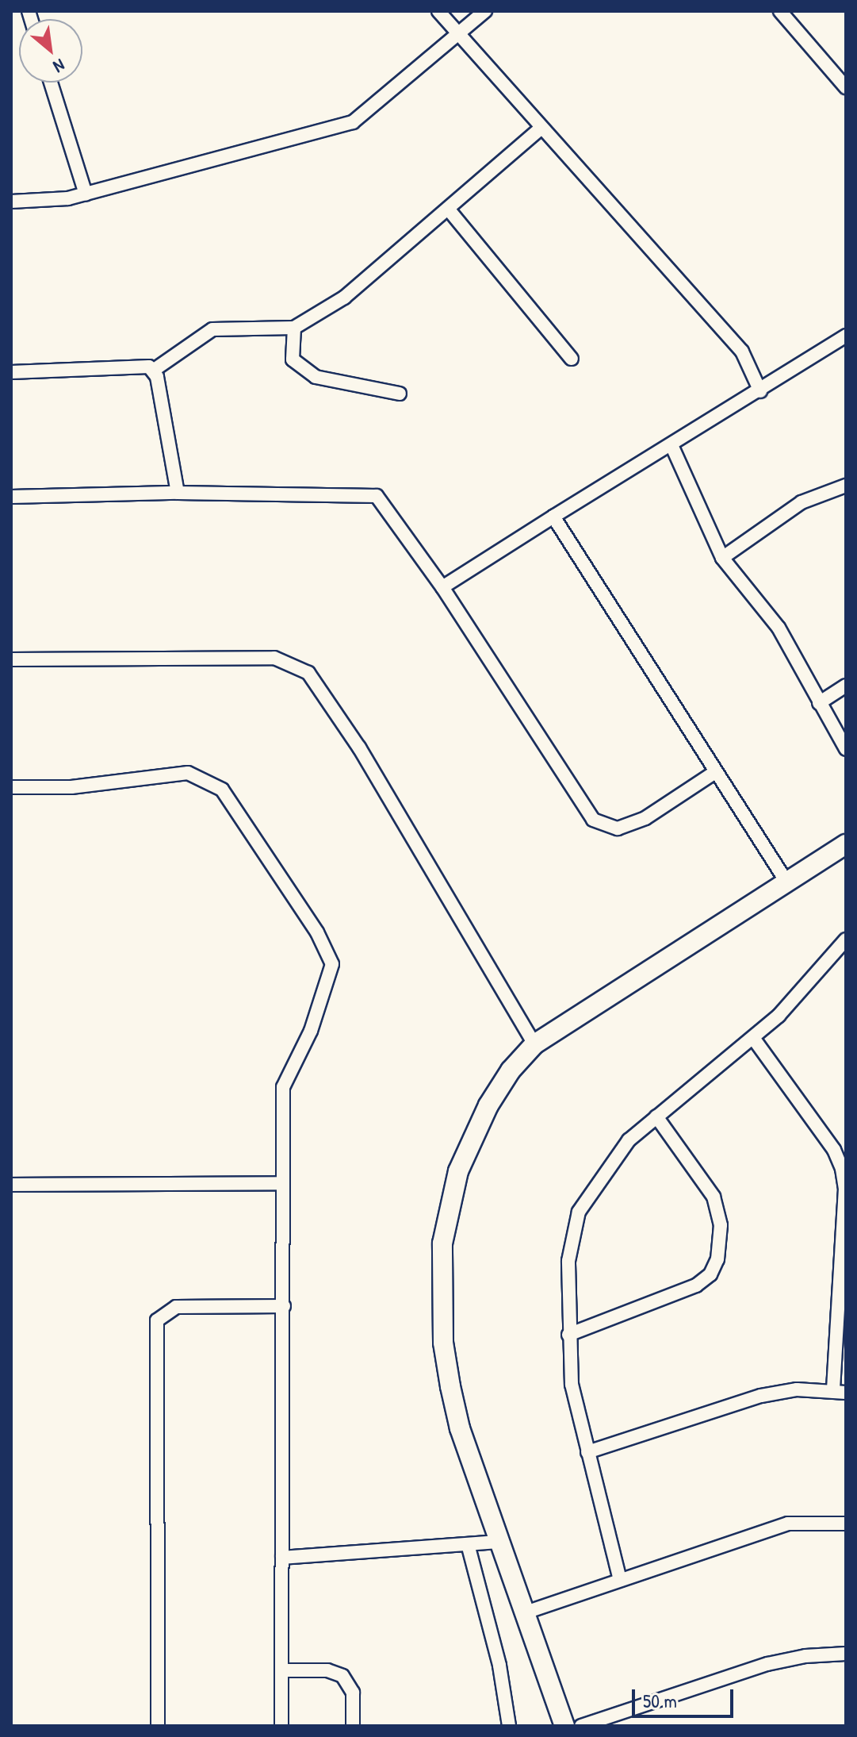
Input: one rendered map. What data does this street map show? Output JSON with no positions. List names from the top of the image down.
{
  "scale_bar": "50 m",
  "north": "bottom right"
}
